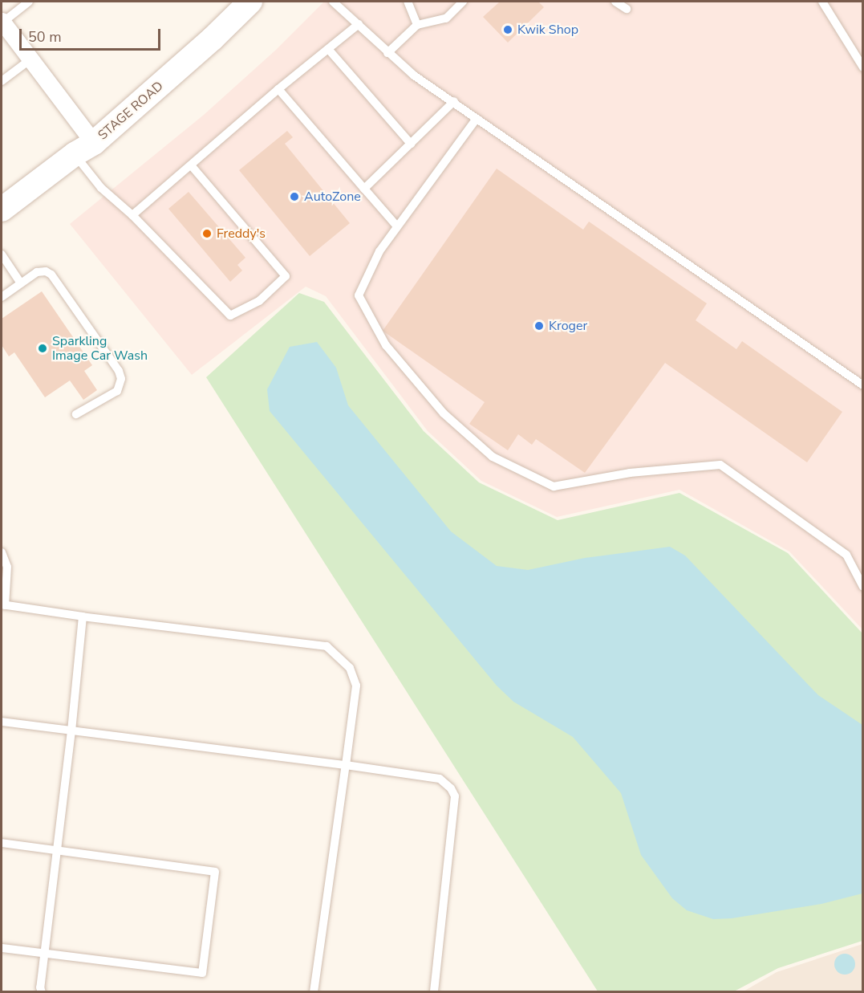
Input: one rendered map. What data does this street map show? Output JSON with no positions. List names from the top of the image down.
{
  "streets": {
    "main road": ["STAGE ROAD"]
  },
  "places": [
    "Kwik Shop",
    "AutoZone",
    "Freddy's",
    "Kroger",
    "Sparkling Image Car Wash"
  ],
  "scale_bar": "50 m"
}
